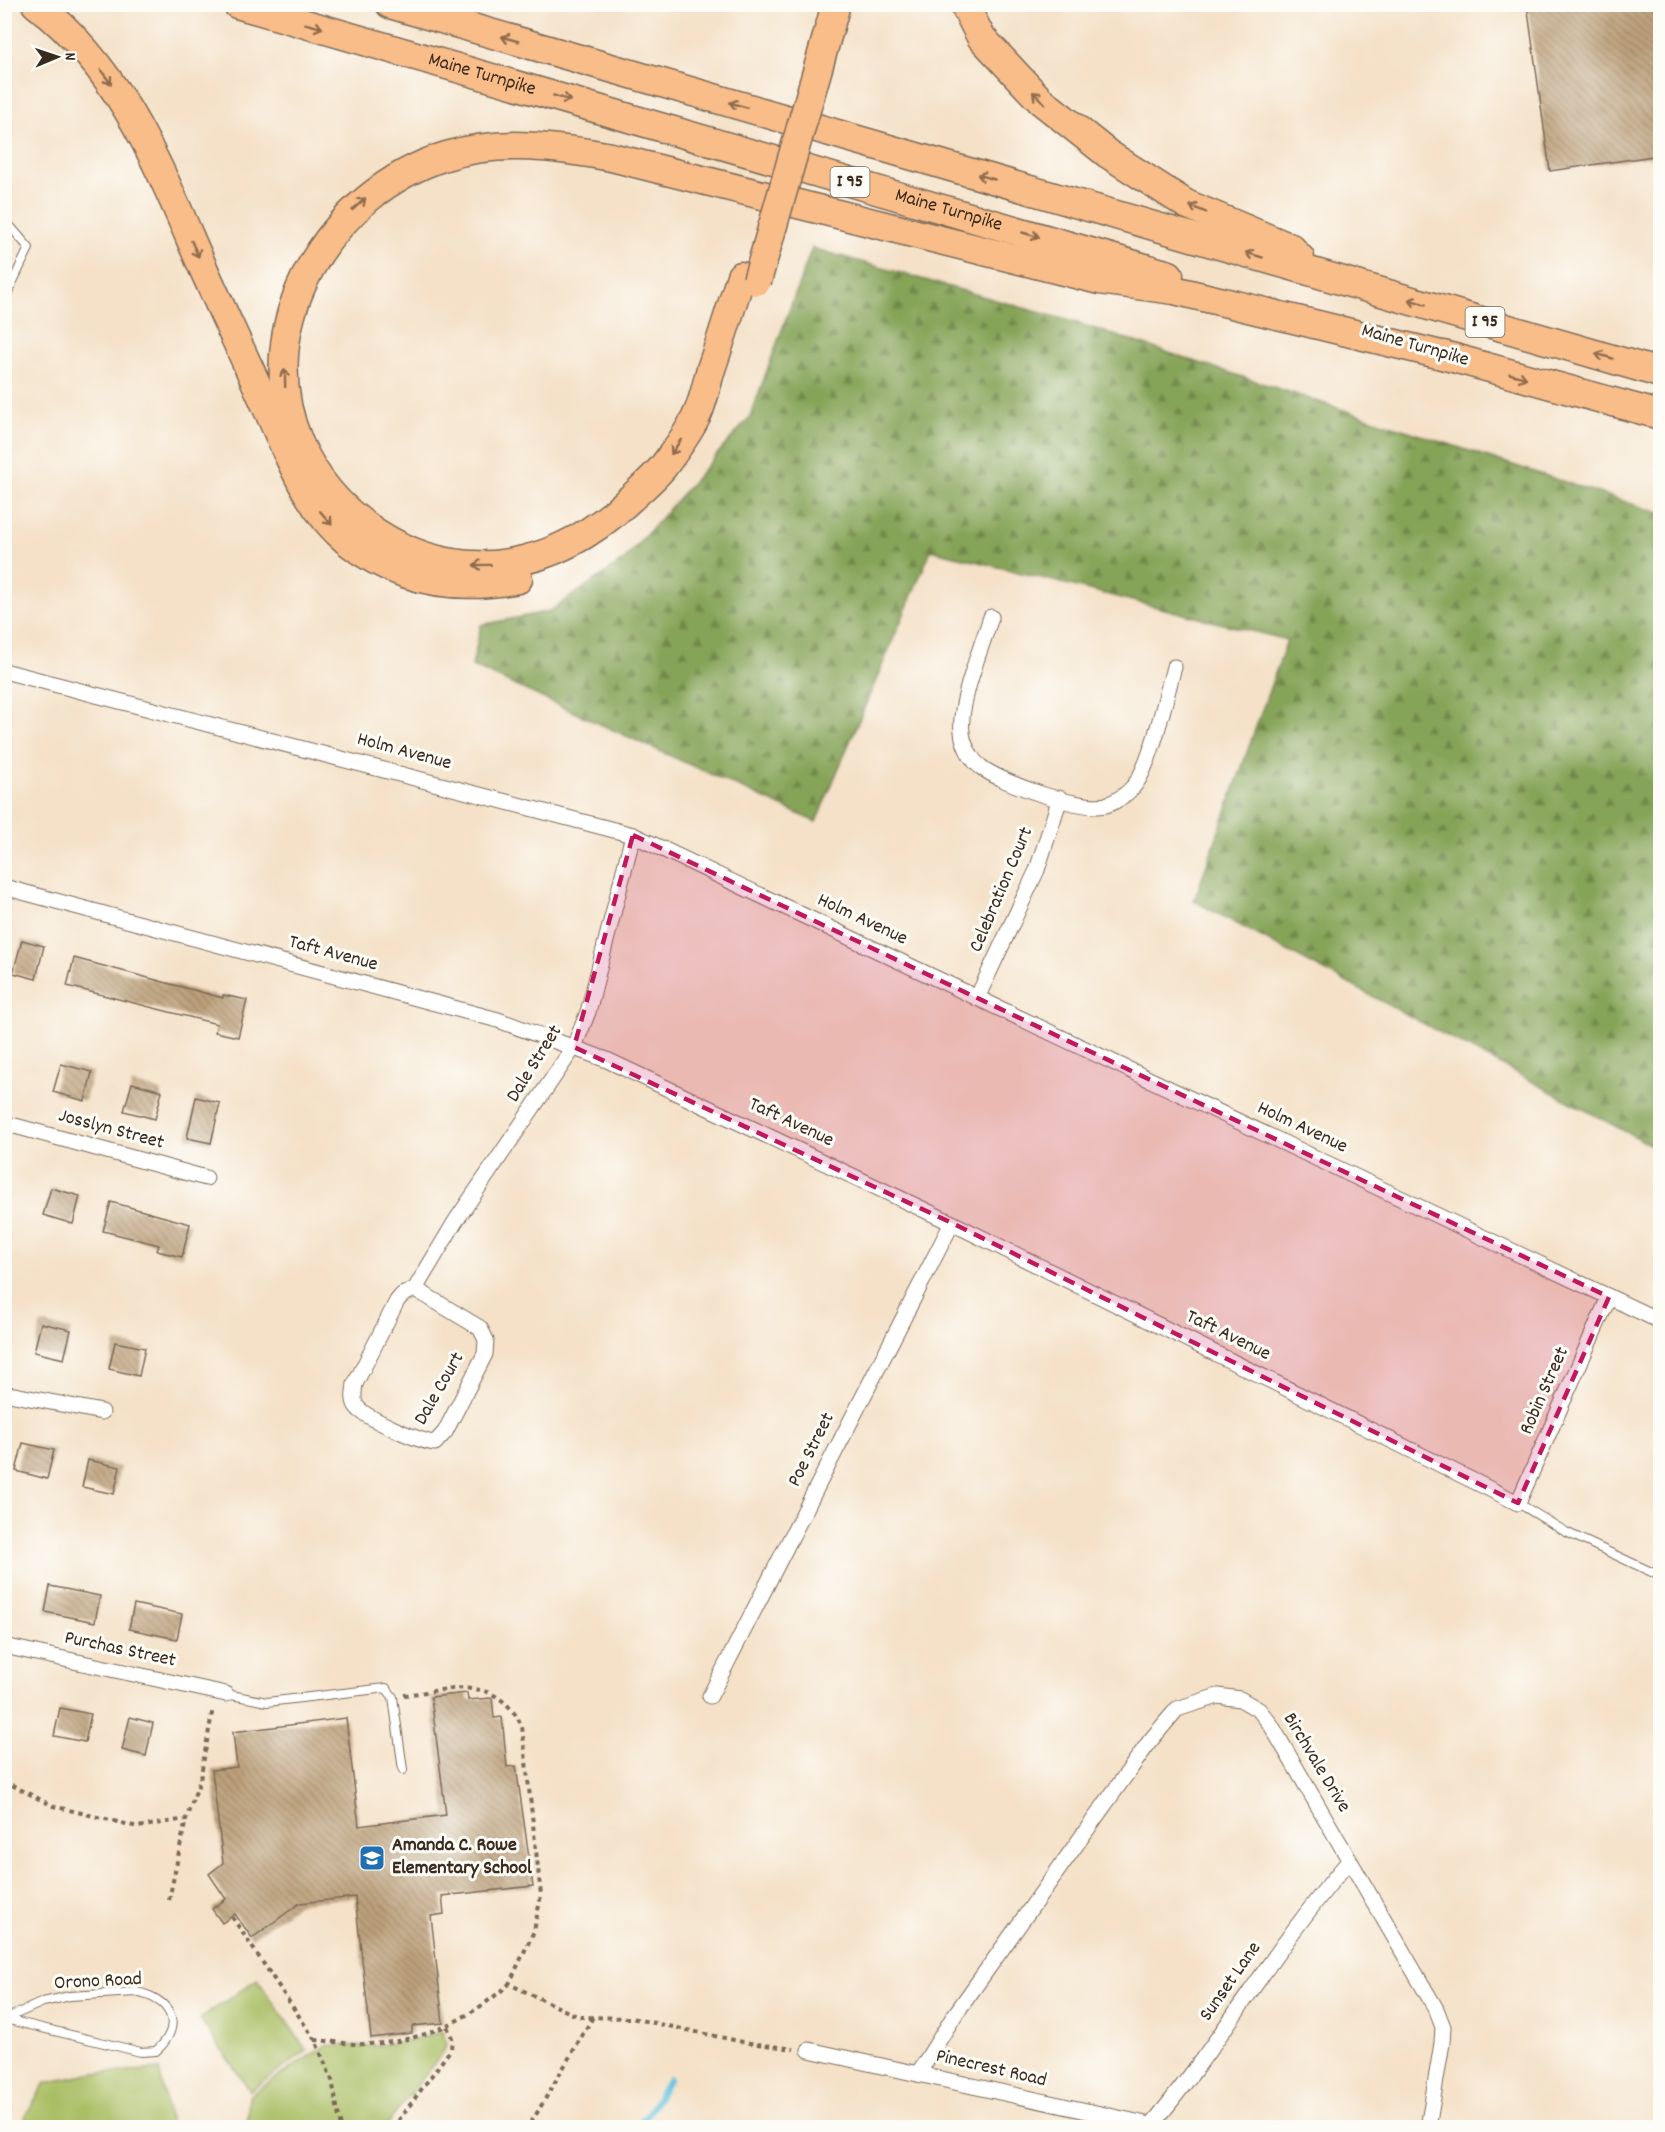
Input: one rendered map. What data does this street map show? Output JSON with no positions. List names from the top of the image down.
{
  "streets": {
    "highway": ["Maine Turnpike", "I 95"],
    "street": [
      "Holm Avenue",
      "Celebration Court",
      "Taft Avenue",
      "Dale Street",
      "Josslyn Street",
      "Dale Court",
      "Robin Street",
      "Poe Street",
      "Purchas Street",
      "Birchvale Drive",
      "Sunset Lane",
      "Pinecrest Road"
    ],
    "lane": ["Orono Road"]
  },
  "crossings": [
    ["Holm Avenue", "Celebration Court"],
    ["Holm Avenue", "Dale Street"],
    ["Holm Avenue", "Robin Street"],
    ["Taft Avenue", "Dale Street"],
    ["Taft Avenue", "Robin Street"],
    ["Taft Avenue", "Poe Street"],
    ["Dale Street", "Dale Court"],
    ["Birchvale Drive", "Sunset Lane"],
    ["Birchvale Drive", "Pinecrest Road"],
    ["Sunset Lane", "Pinecrest Road"]
  ],
  "places": {
    "school or university": ["Amanda C. Rowe Elementary School"]
  },
  "north": "right"
}
